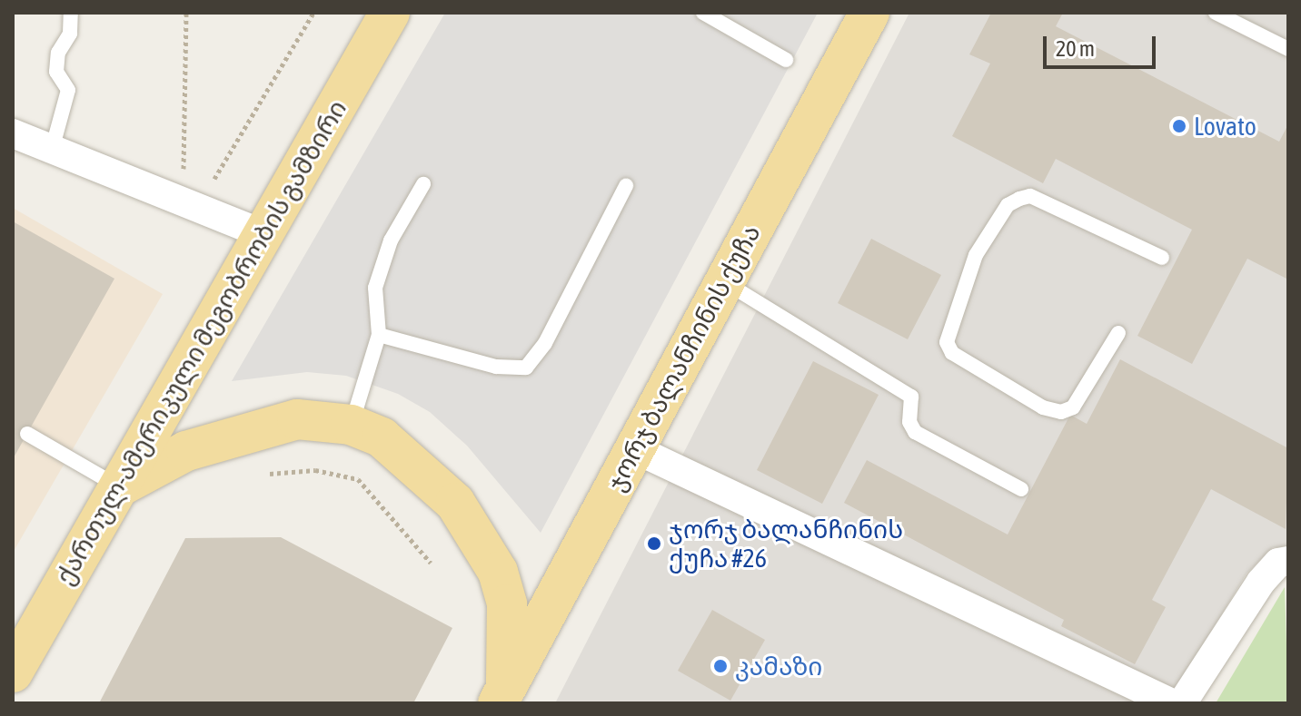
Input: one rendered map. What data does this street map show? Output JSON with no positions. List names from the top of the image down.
{
  "streets": {
    "main road": ["ქართულ-ამერიკული მეგობრობის გამზირი", "ჯორჯ ბალანჩინის ქუჩა"]
  },
  "places": ["Lovato", "ჯორჯ ბალანჩინის ქუჩა #26", "კამაზი"],
  "scale_bar": "20 m"
}
